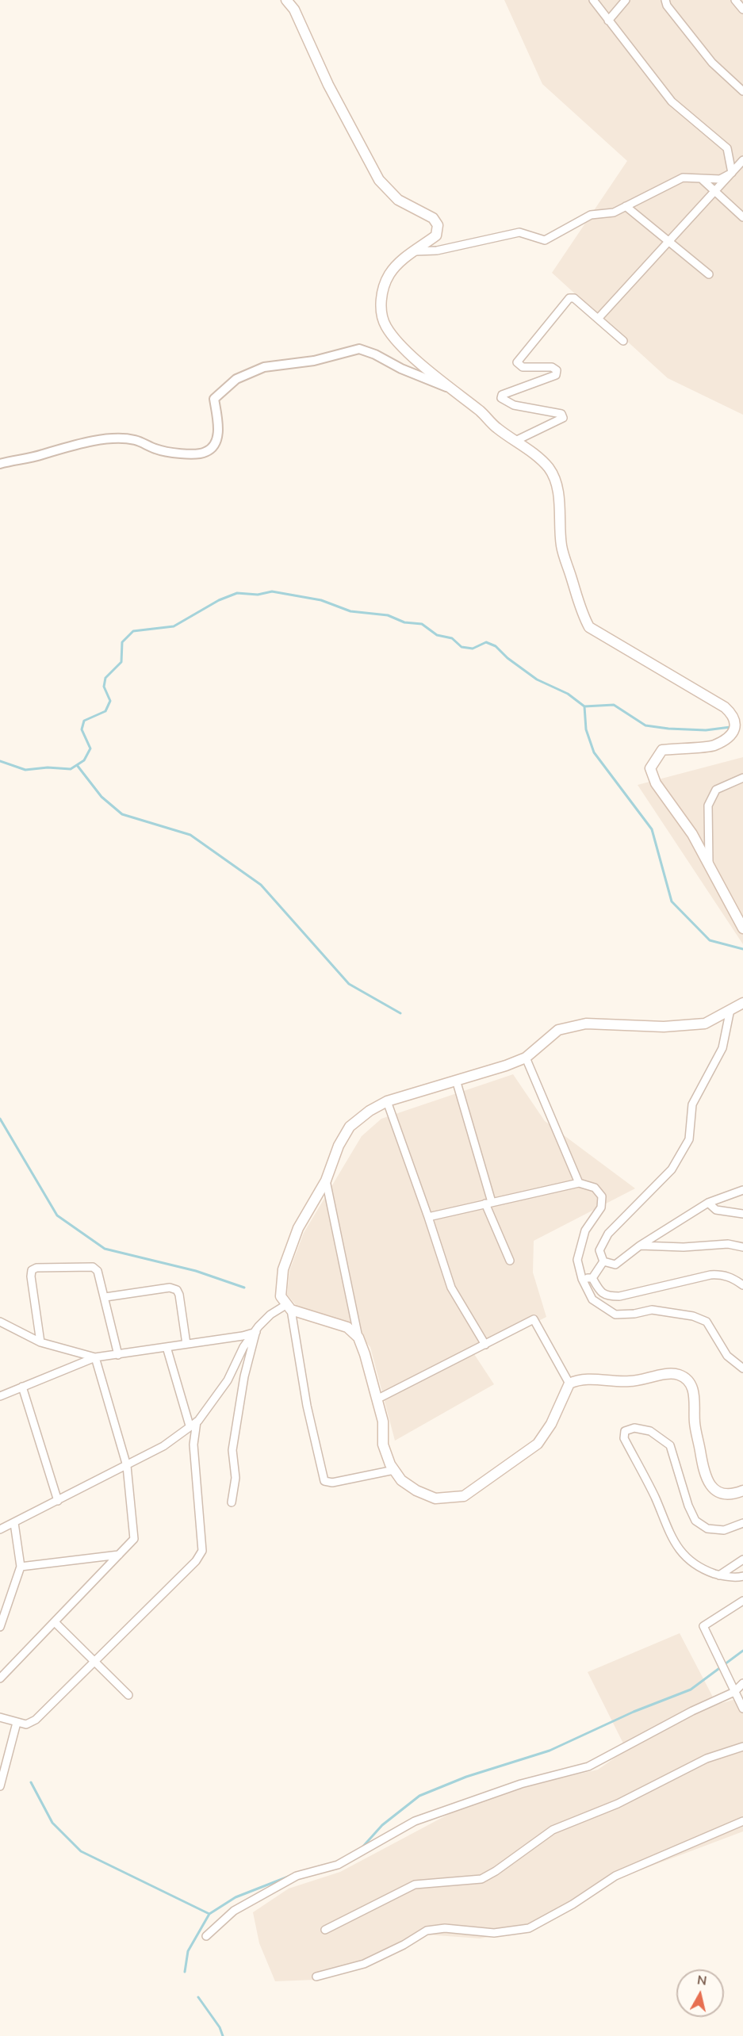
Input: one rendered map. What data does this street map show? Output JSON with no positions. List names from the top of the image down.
{
  "north": "top"
}
